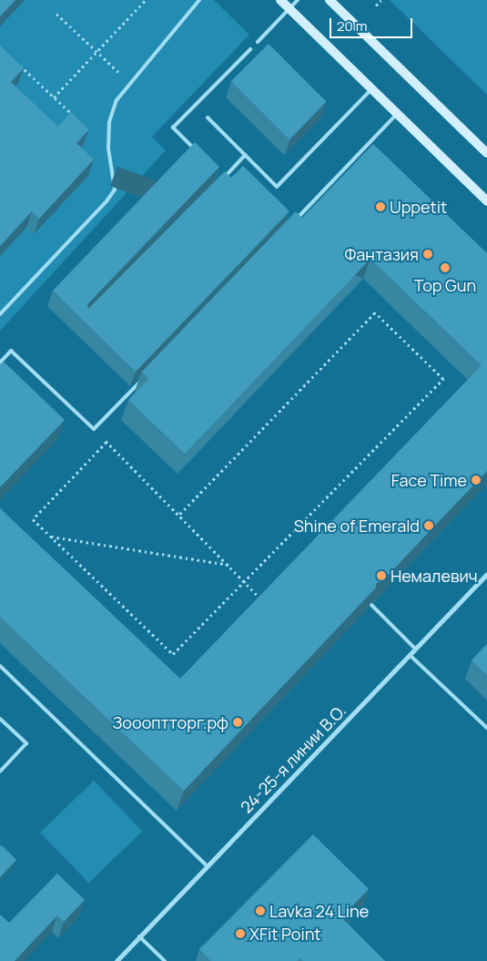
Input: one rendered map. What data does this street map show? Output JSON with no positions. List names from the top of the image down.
{
  "streets": {
    "street": ["24-25-я линии В.О."]
  },
  "places": [
    "Uppetit",
    "Фантазия",
    "Top Gun",
    "Face Time",
    "Shine of Emerald",
    "Немалевич",
    "Зоооптторг.рф",
    "Lavka 24 Line",
    "XFit Point"
  ],
  "scale_bar": "20 m"
}
